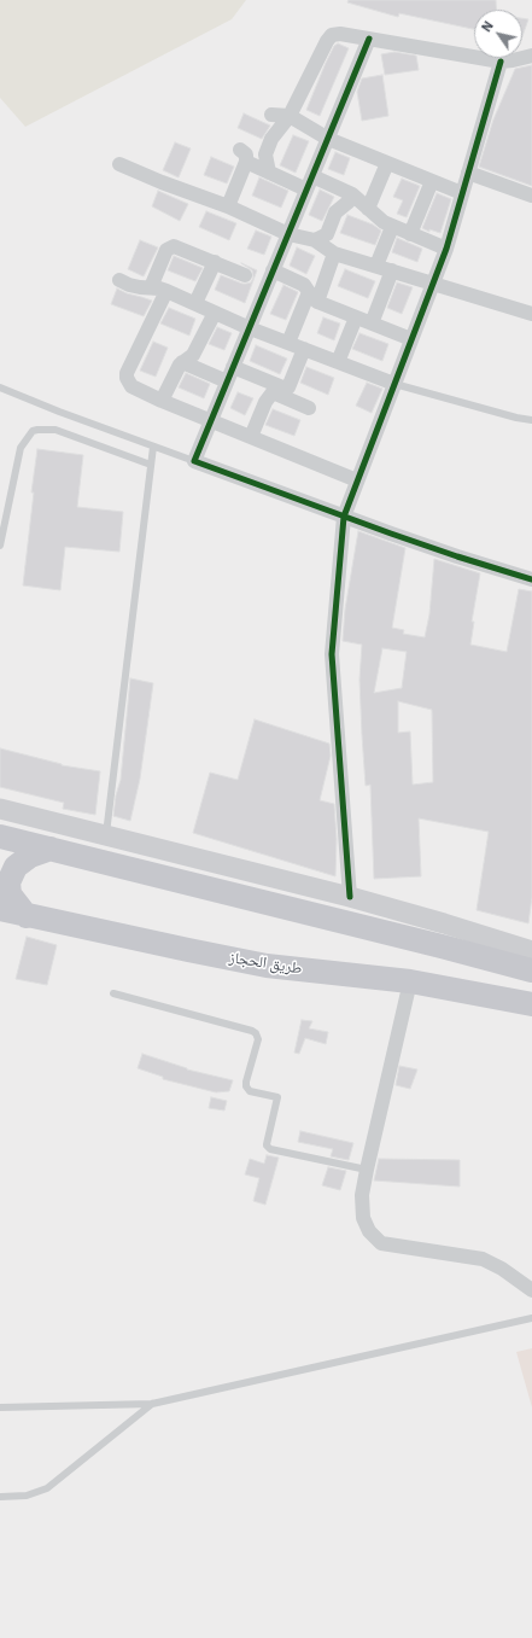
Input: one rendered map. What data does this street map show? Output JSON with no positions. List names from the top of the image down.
{
  "streets": {
    "main road": ["طريق الحجاز"]
  },
  "north": "top left"
}
